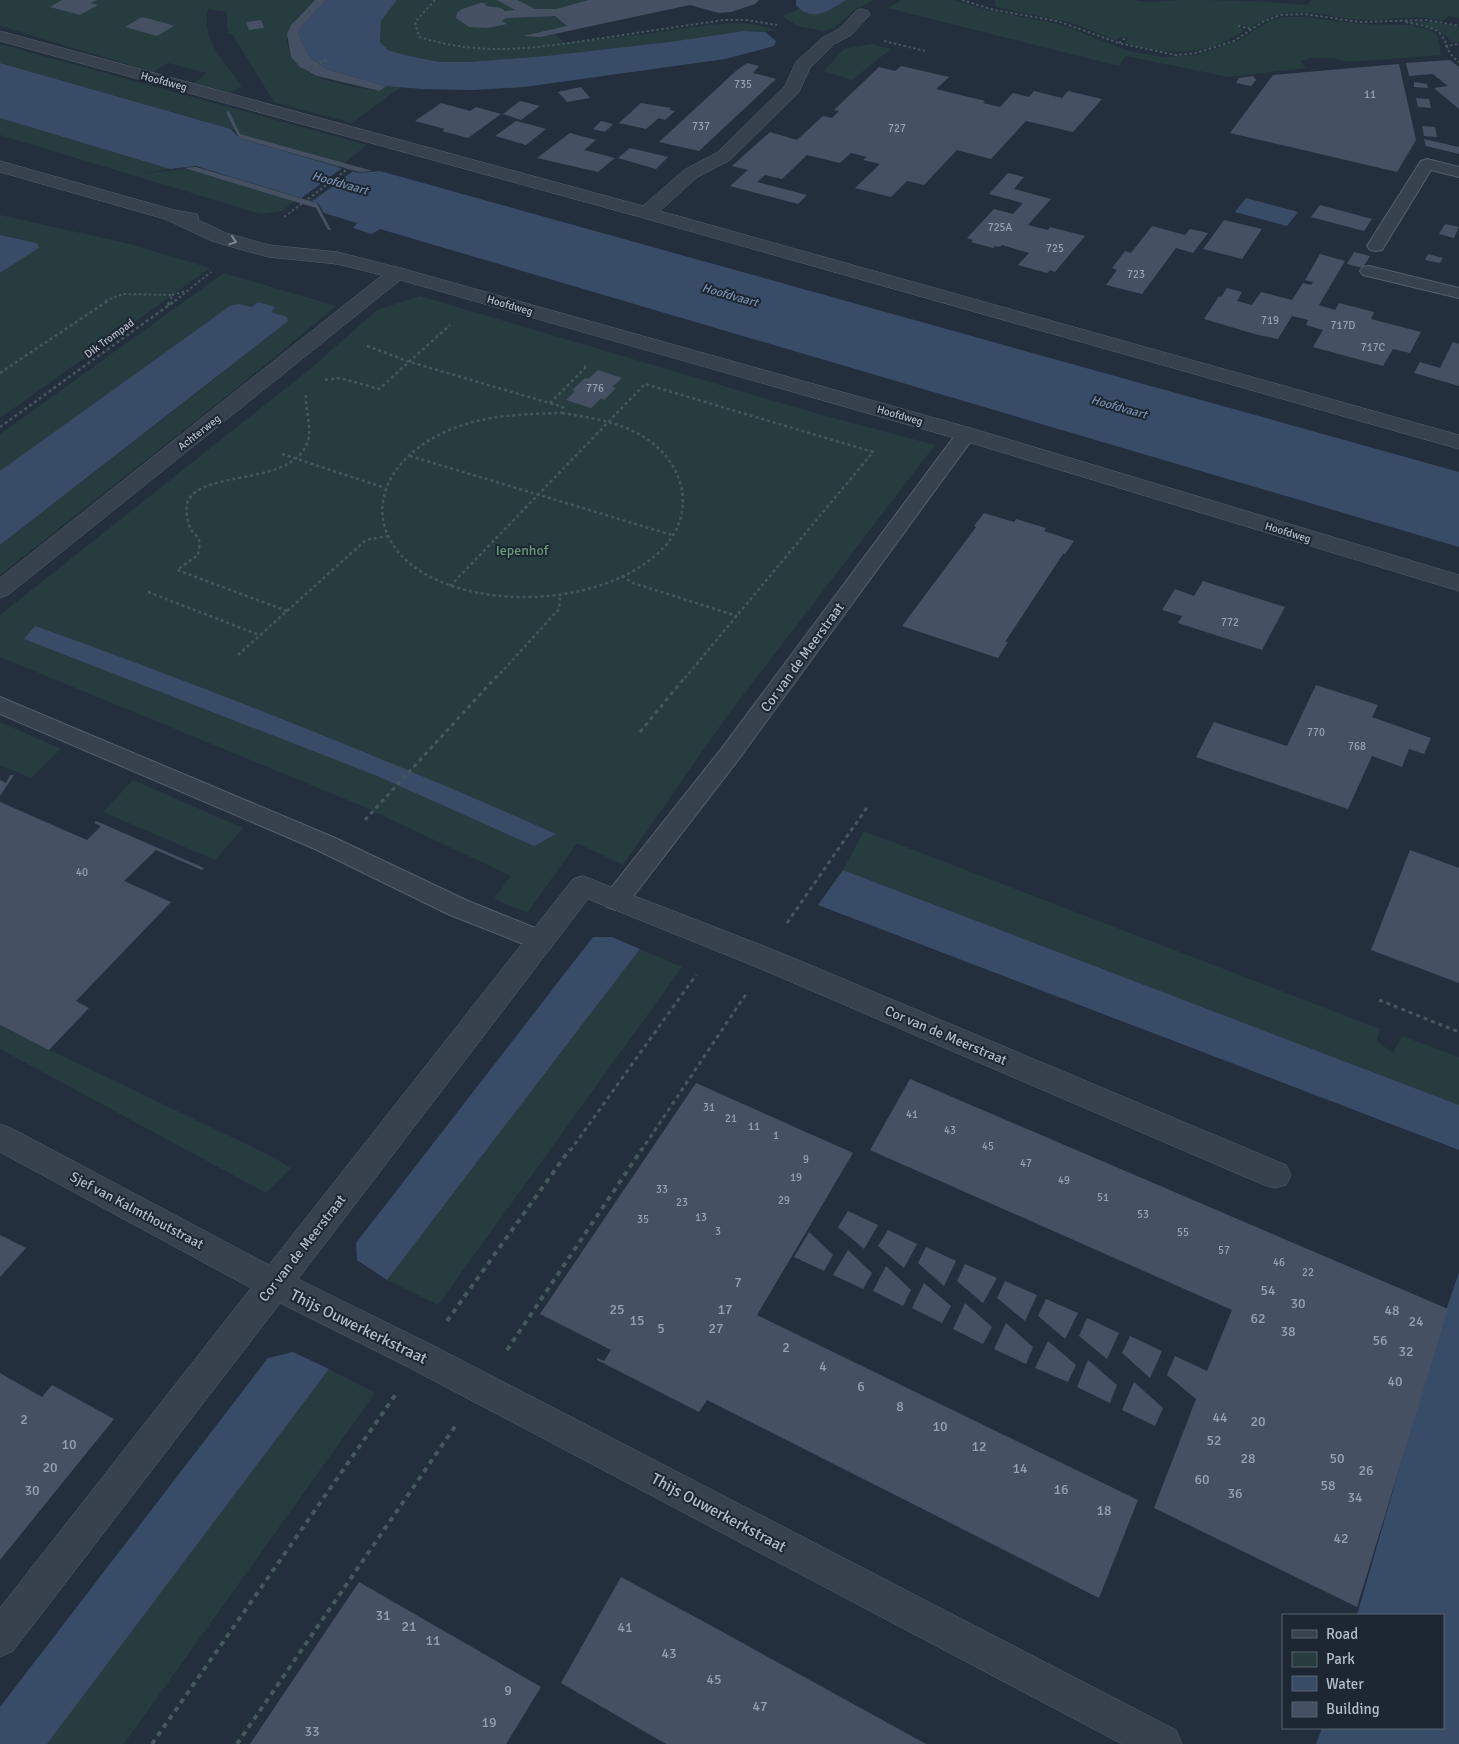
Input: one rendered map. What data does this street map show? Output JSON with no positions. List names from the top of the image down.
{
  "streets": {
    "street": [
      "Hoofdweg",
      "Achterweg",
      "Cor van de Meerstraat",
      "Sjef van Kalmthoutstraat",
      "Thijs Ouwerkerkstraat"
    ],
    "path": ["Dik Trompad"]
  },
  "crossings": [
    ["Hoofdweg", "Achterweg"],
    ["Hoofdweg", "Cor van de Meerstraat"],
    ["Cor van de Meerstraat", "Sjef van Kalmthoutstraat"],
    ["Cor van de Meerstraat", "Thijs Ouwerkerkstraat"],
    ["Sjef van Kalmthoutstraat", "Thijs Ouwerkerkstraat"]
  ],
  "water": ["Hoofdvaart"],
  "parks": ["Iepenhof"],
  "house_numbers": [
    "735",
    "11",
    "737",
    "727",
    "725A",
    "725",
    "723",
    "719",
    "717D",
    "717C",
    "776",
    "772",
    "770",
    "768",
    "40",
    "31",
    "41",
    "21",
    "11",
    "43",
    "1",
    "45",
    "9",
    "47",
    "19",
    "49",
    "33",
    "51",
    "29",
    "23",
    "53",
    "13",
    "35",
    "3",
    "55",
    "57",
    "46",
    "22",
    "7",
    "54",
    "30",
    "25",
    "17",
    "48",
    "62",
    "15",
    "24",
    "5",
    "27",
    "38",
    "56",
    "2",
    "32",
    "4",
    "40",
    "6",
    "8",
    "44",
    "2",
    "20",
    "10",
    "52",
    "10",
    "12",
    "28",
    "50",
    "20",
    "14",
    "26",
    "60",
    "58",
    "16",
    "30",
    "36",
    "34",
    "18",
    "42",
    "31",
    "21",
    "41",
    "11",
    "43",
    "45",
    "9",
    "47",
    "19",
    "33"
  ],
  "legend": [
    "Road",
    "Park",
    "Water",
    "Building"
  ]
}
